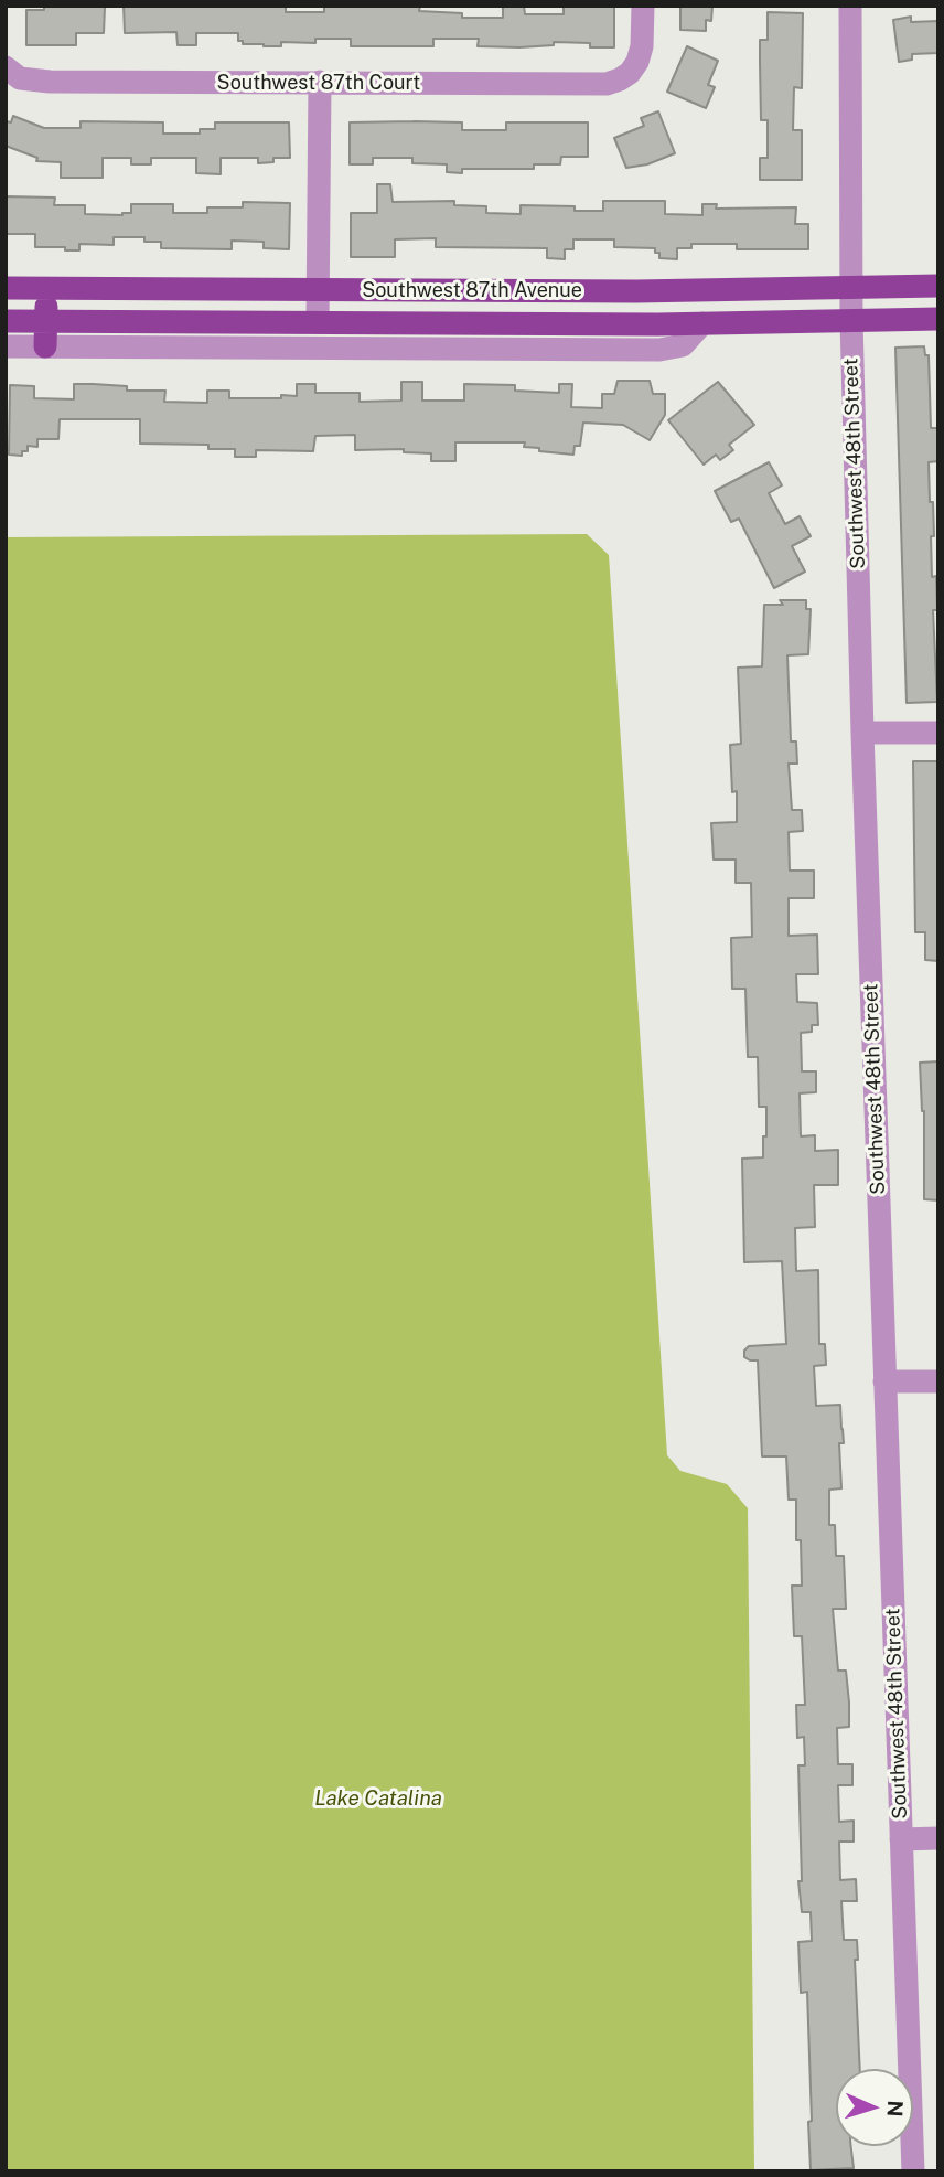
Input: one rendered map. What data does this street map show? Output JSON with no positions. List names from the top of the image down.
{
  "streets": {
    "main road": ["Southwest 87th Avenue"],
    "street": ["Southwest 87th Court", "Southwest 48th Street"]
  },
  "crossings": [
    ["Southwest 87th Avenue", "Southwest 48th Street"]
  ],
  "water": ["Lake Catalina"],
  "north": "right"
}
